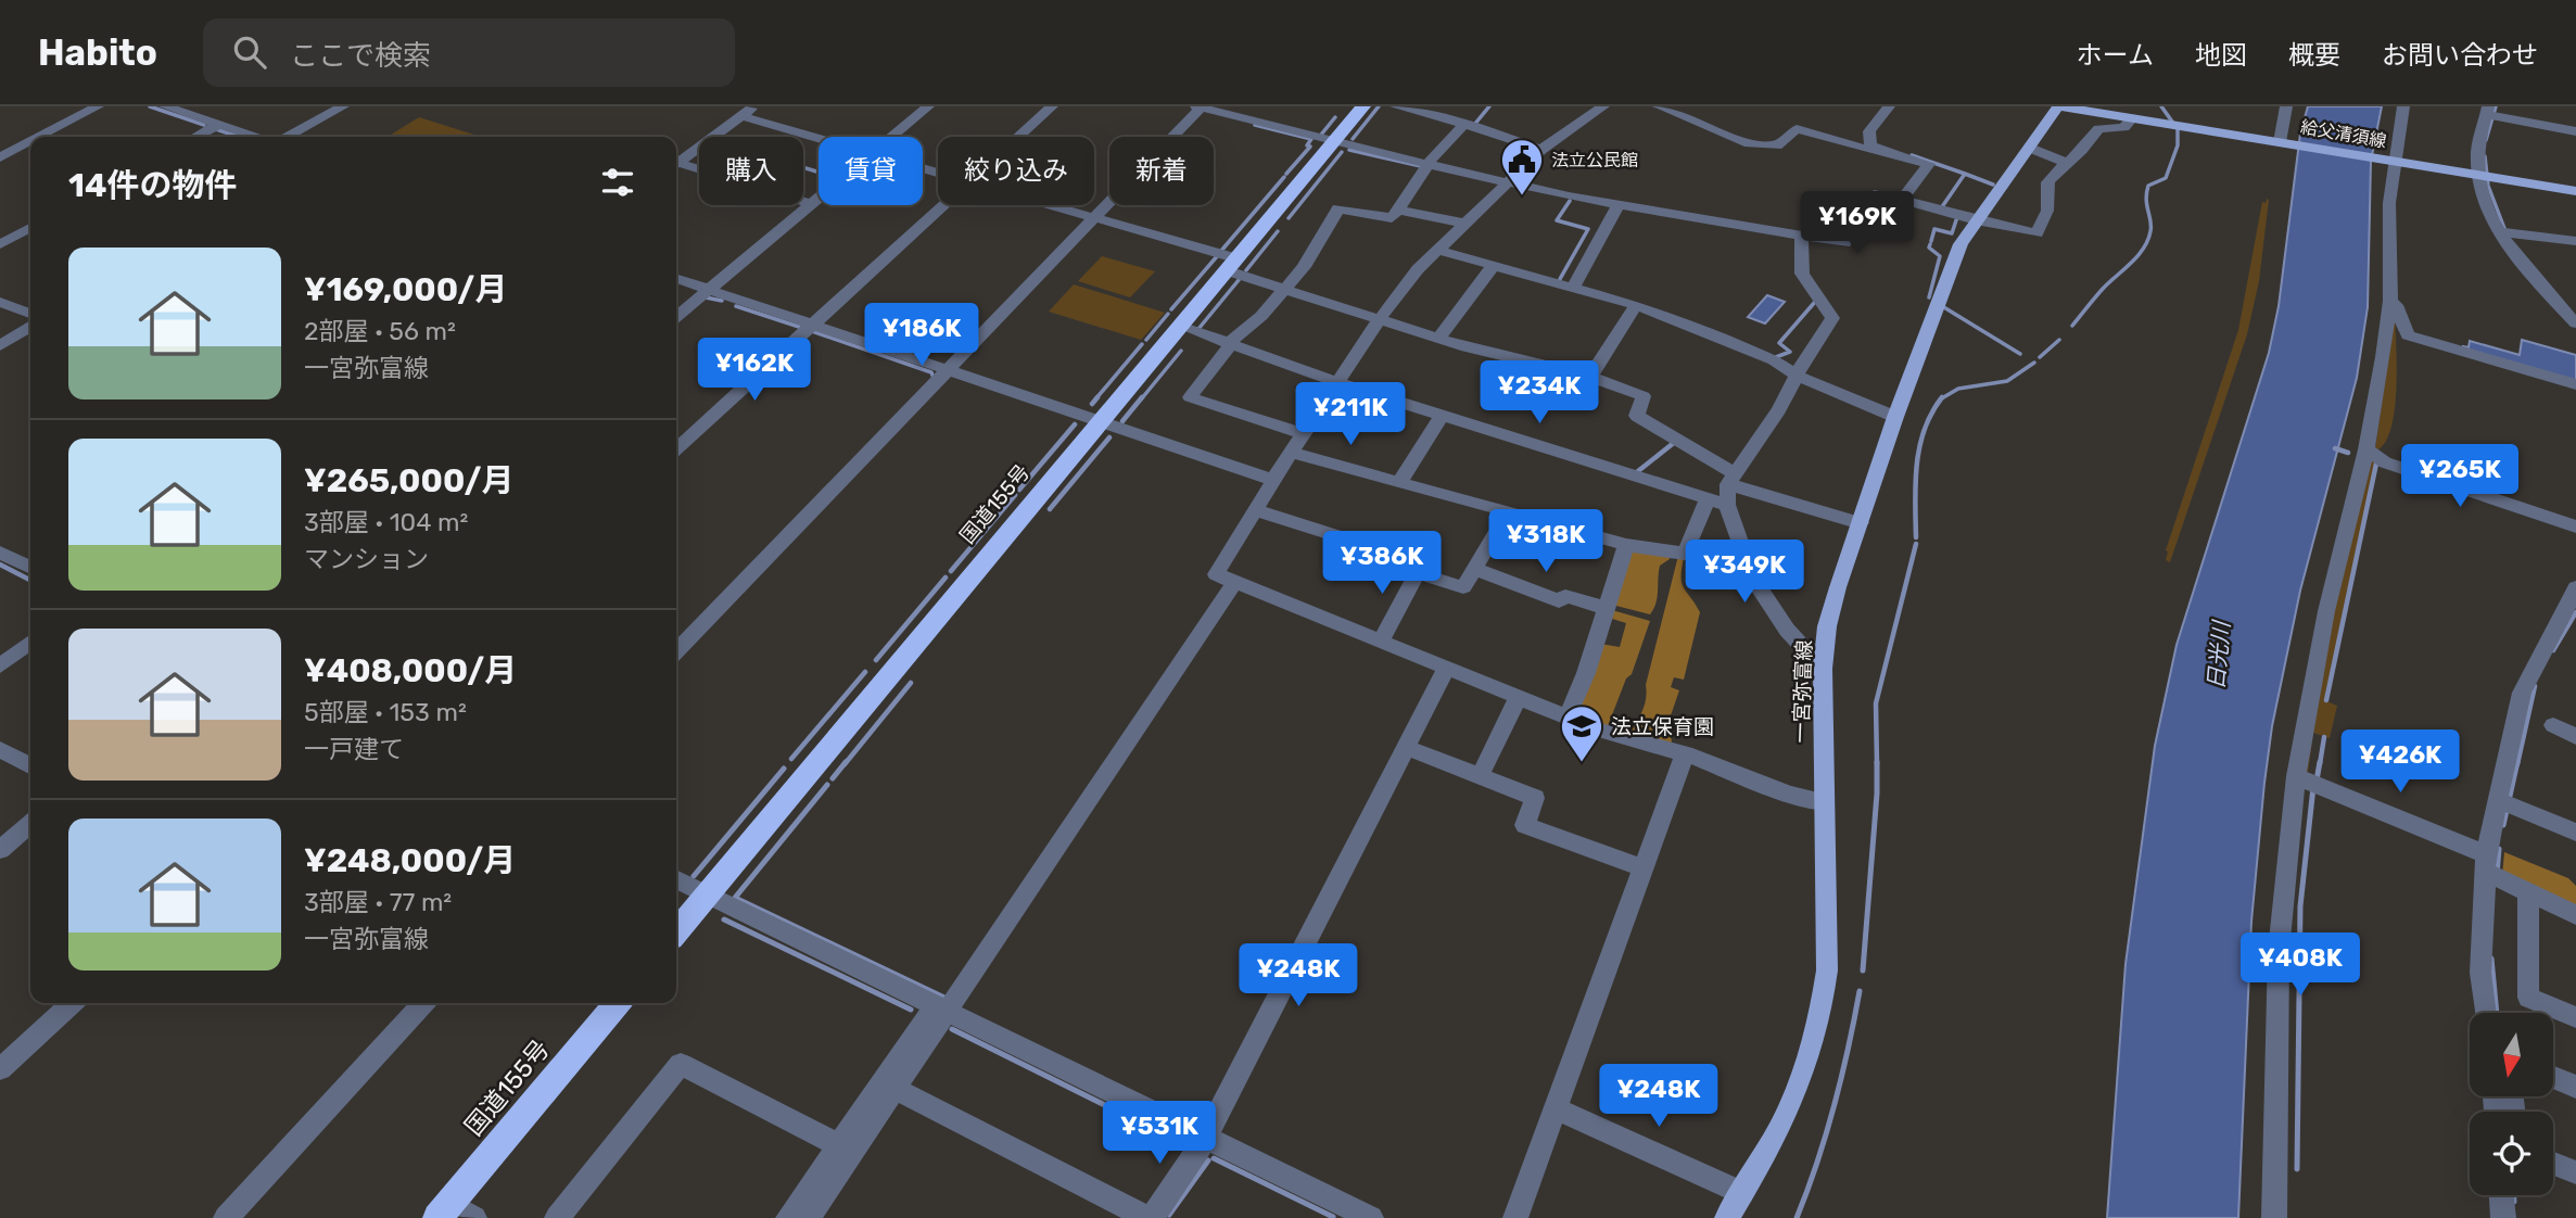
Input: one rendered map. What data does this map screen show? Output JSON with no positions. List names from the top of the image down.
{
  "streets": {
    "highway": ["国道155号"],
    "main road": ["給父清須線", "一宮弥富線"]
  },
  "crossings": [
    ["給父清須線", "一宮弥富線"]
  ],
  "water": ["日光川"],
  "places": {
    "public building": ["法立公民館"],
    "school or university": ["法立保育園"]
  },
  "north": "bottom",
  "page": {
    "header": "Habito",
    "search": "ここで検索",
    "nav": [
      "ホーム",
      "地図",
      "概要",
      "お問い合わせ"
    ],
    "chip": [
      "購入",
      "賃貸",
      "絞り込み",
      "新着"
    ],
    "heading": "14件の物件",
    "price": [
      "¥169K",
      "¥186K",
      "¥162K",
      "¥234K",
      "¥211K",
      "¥265K",
      "¥318K",
      "¥386K",
      "¥349K",
      "¥426K",
      "¥408K",
      "¥248K",
      "¥248K",
      "¥531K"
    ],
    "list": [
      {
        "name": "¥169,000/月",
        "note": "2部屋 · 56 m² · 一宮弥富線"
      },
      {
        "name": "¥265,000/月",
        "note": "3部屋 · 104 m² · マンション"
      },
      {
        "name": "¥408,000/月",
        "note": "5部屋 · 153 m² · 一戸建て"
      },
      {
        "name": "¥248,000/月",
        "note": "3部屋 · 77 m² · 一宮弥富線"
      }
    ]
  }
}
